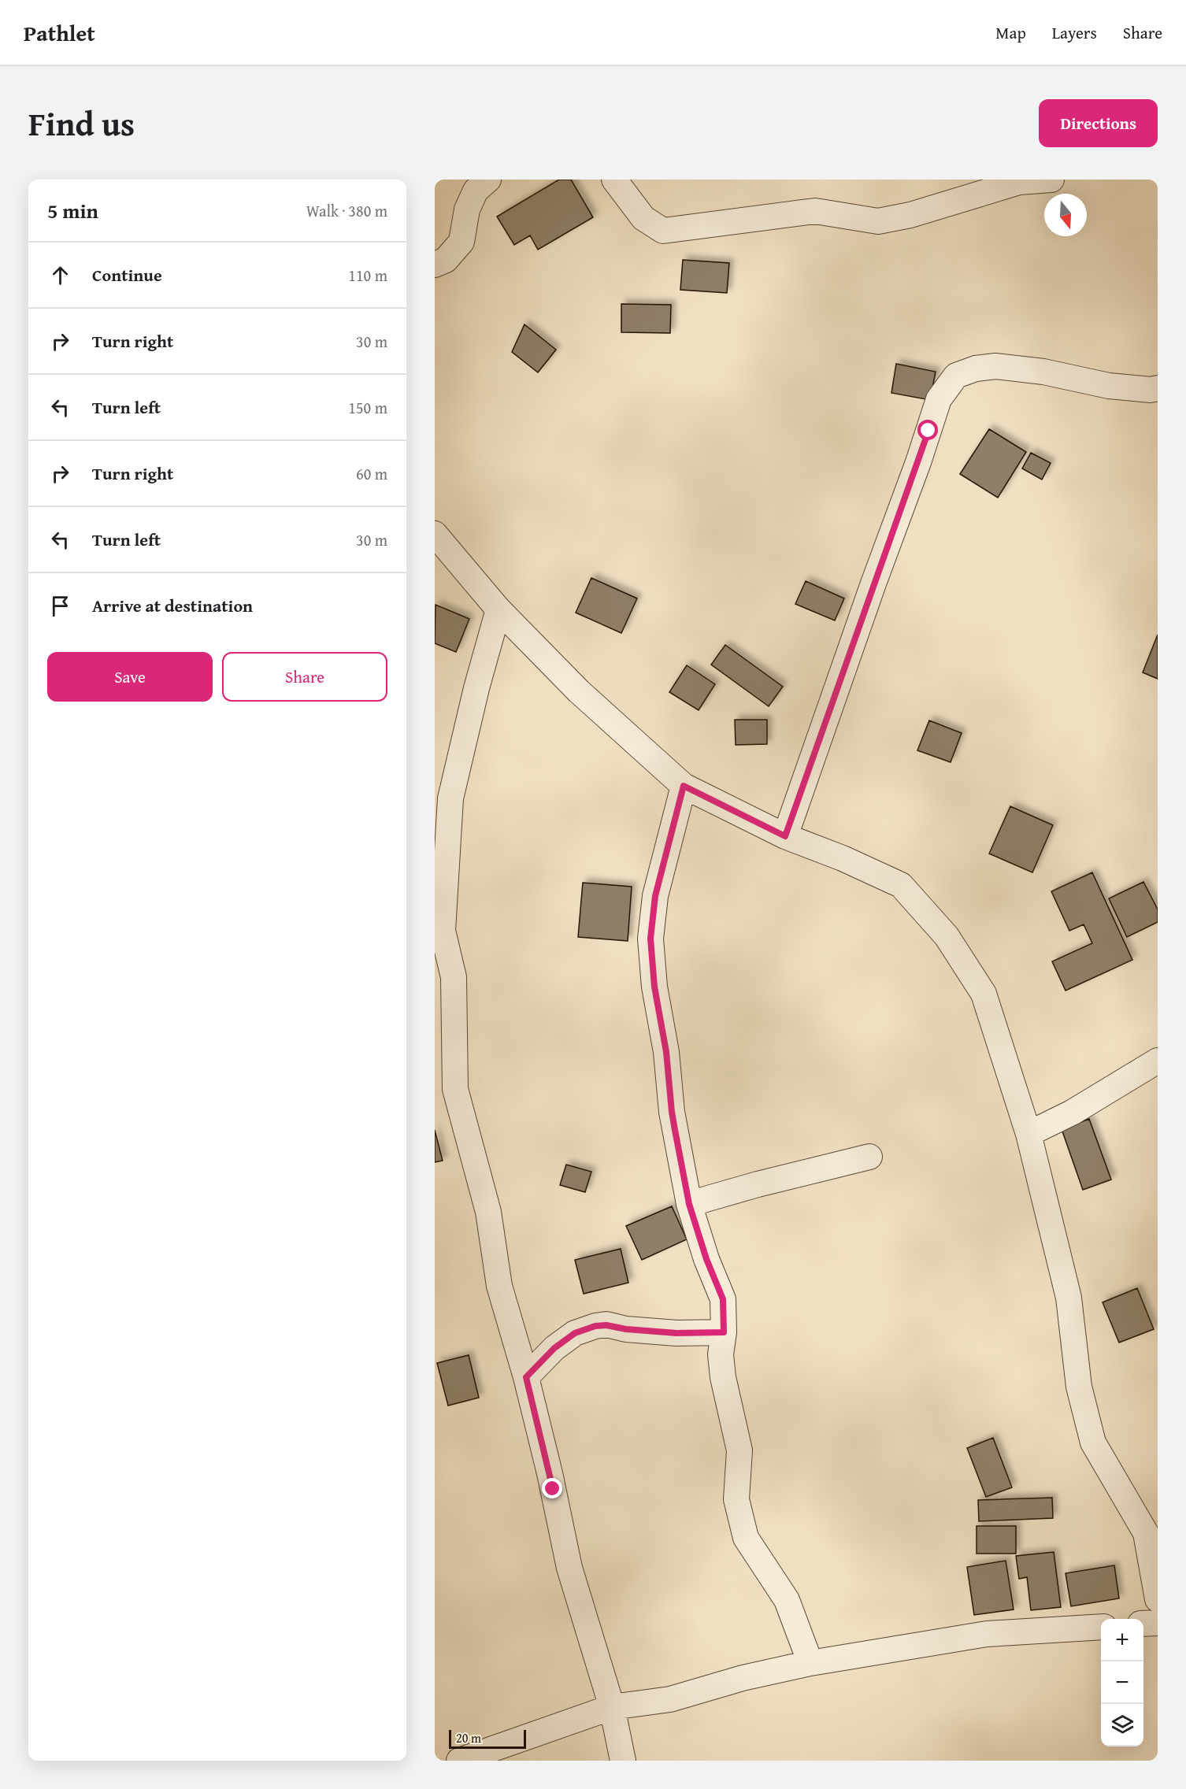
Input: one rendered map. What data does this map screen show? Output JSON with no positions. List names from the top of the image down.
{
  "scale_bar": "20 m",
  "north": "bottom",
  "page": {
    "header": "Pathlet",
    "nav": ["Map", "Layers", "Share"],
    "title": "Find us",
    "buttons": [
      "Directions",
      ["Save", "Share"]
    ],
    "heading": ["5 min", "Walk · 380 m"],
    "list": [
      ["Continue", "110 m"],
      ["Turn right", "30 m"],
      ["Turn left", "150 m"],
      ["Turn right", "60 m"],
      ["Turn left", "30 m"],
      "Arrive at destination"
    ],
    "map_buttons": ["+", "−"],
    "scale": "20 m"
  }
}
